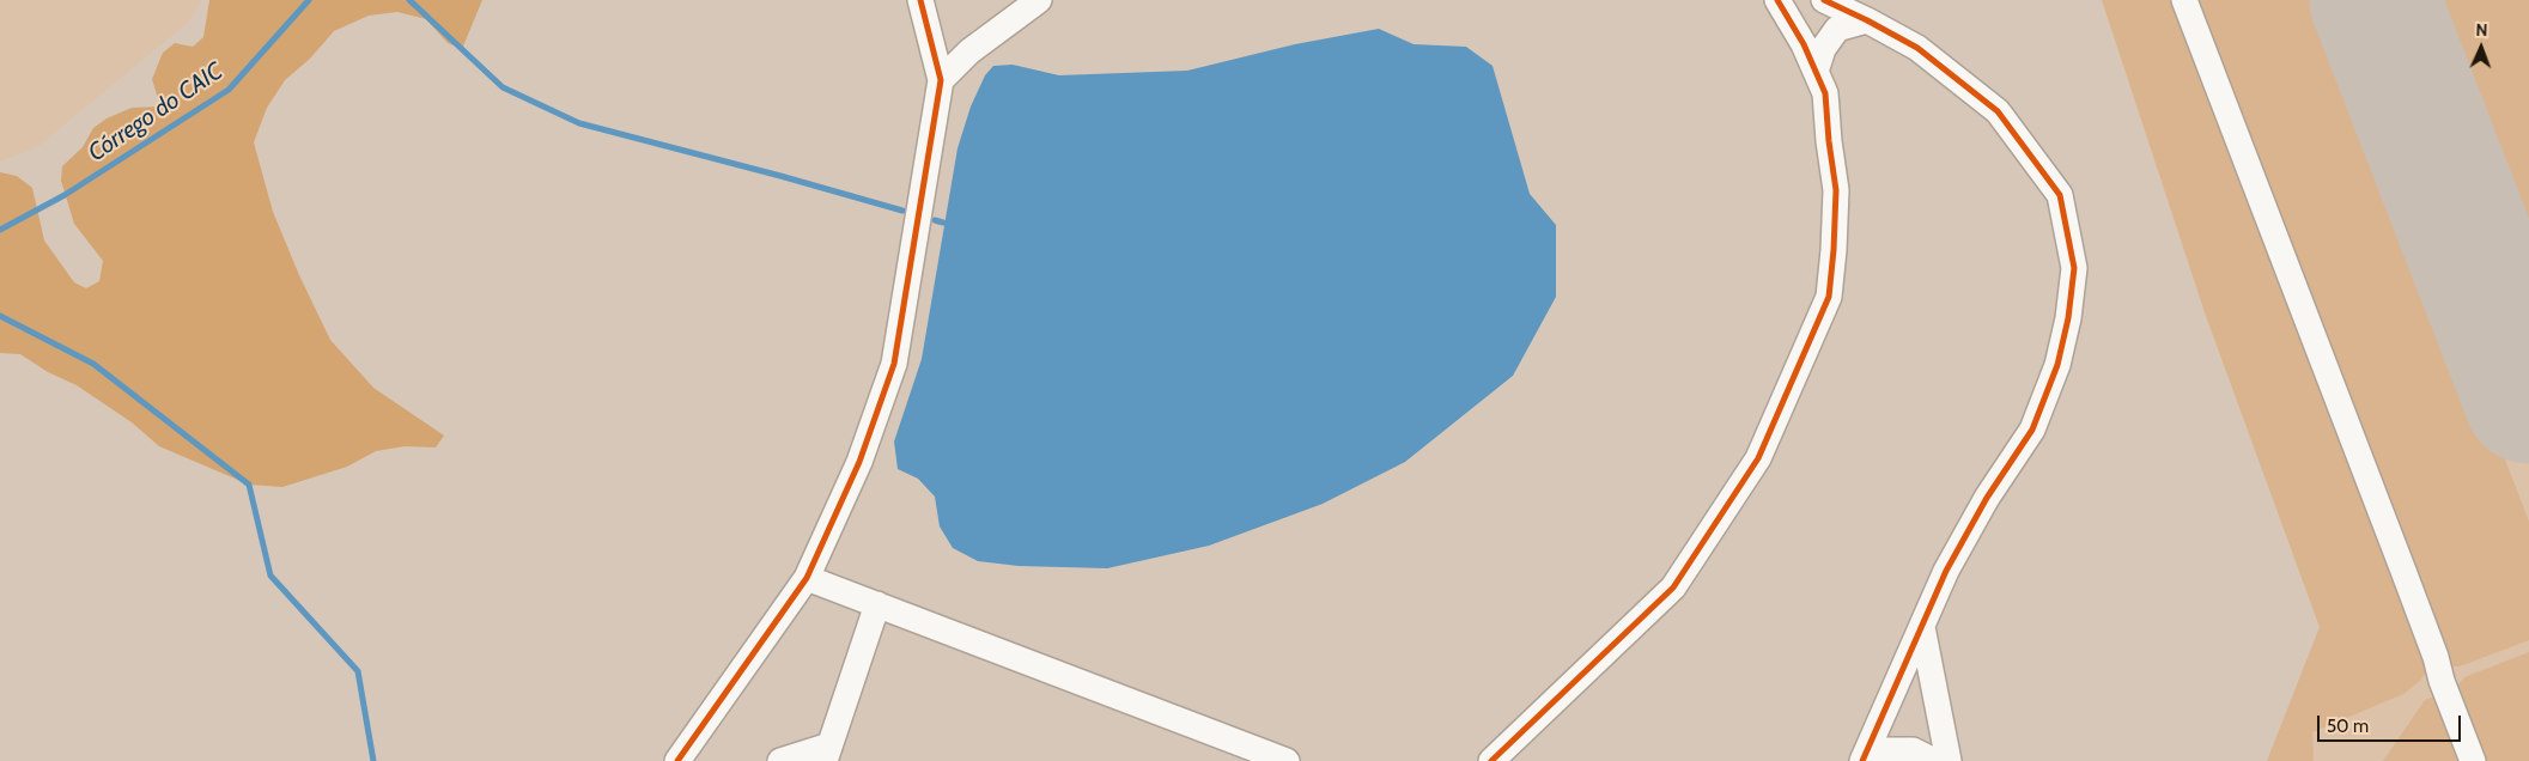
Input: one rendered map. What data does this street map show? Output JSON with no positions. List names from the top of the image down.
{
  "water": ["Córrego do CAIC"],
  "scale_bar": "50 m",
  "north": "top"
}
